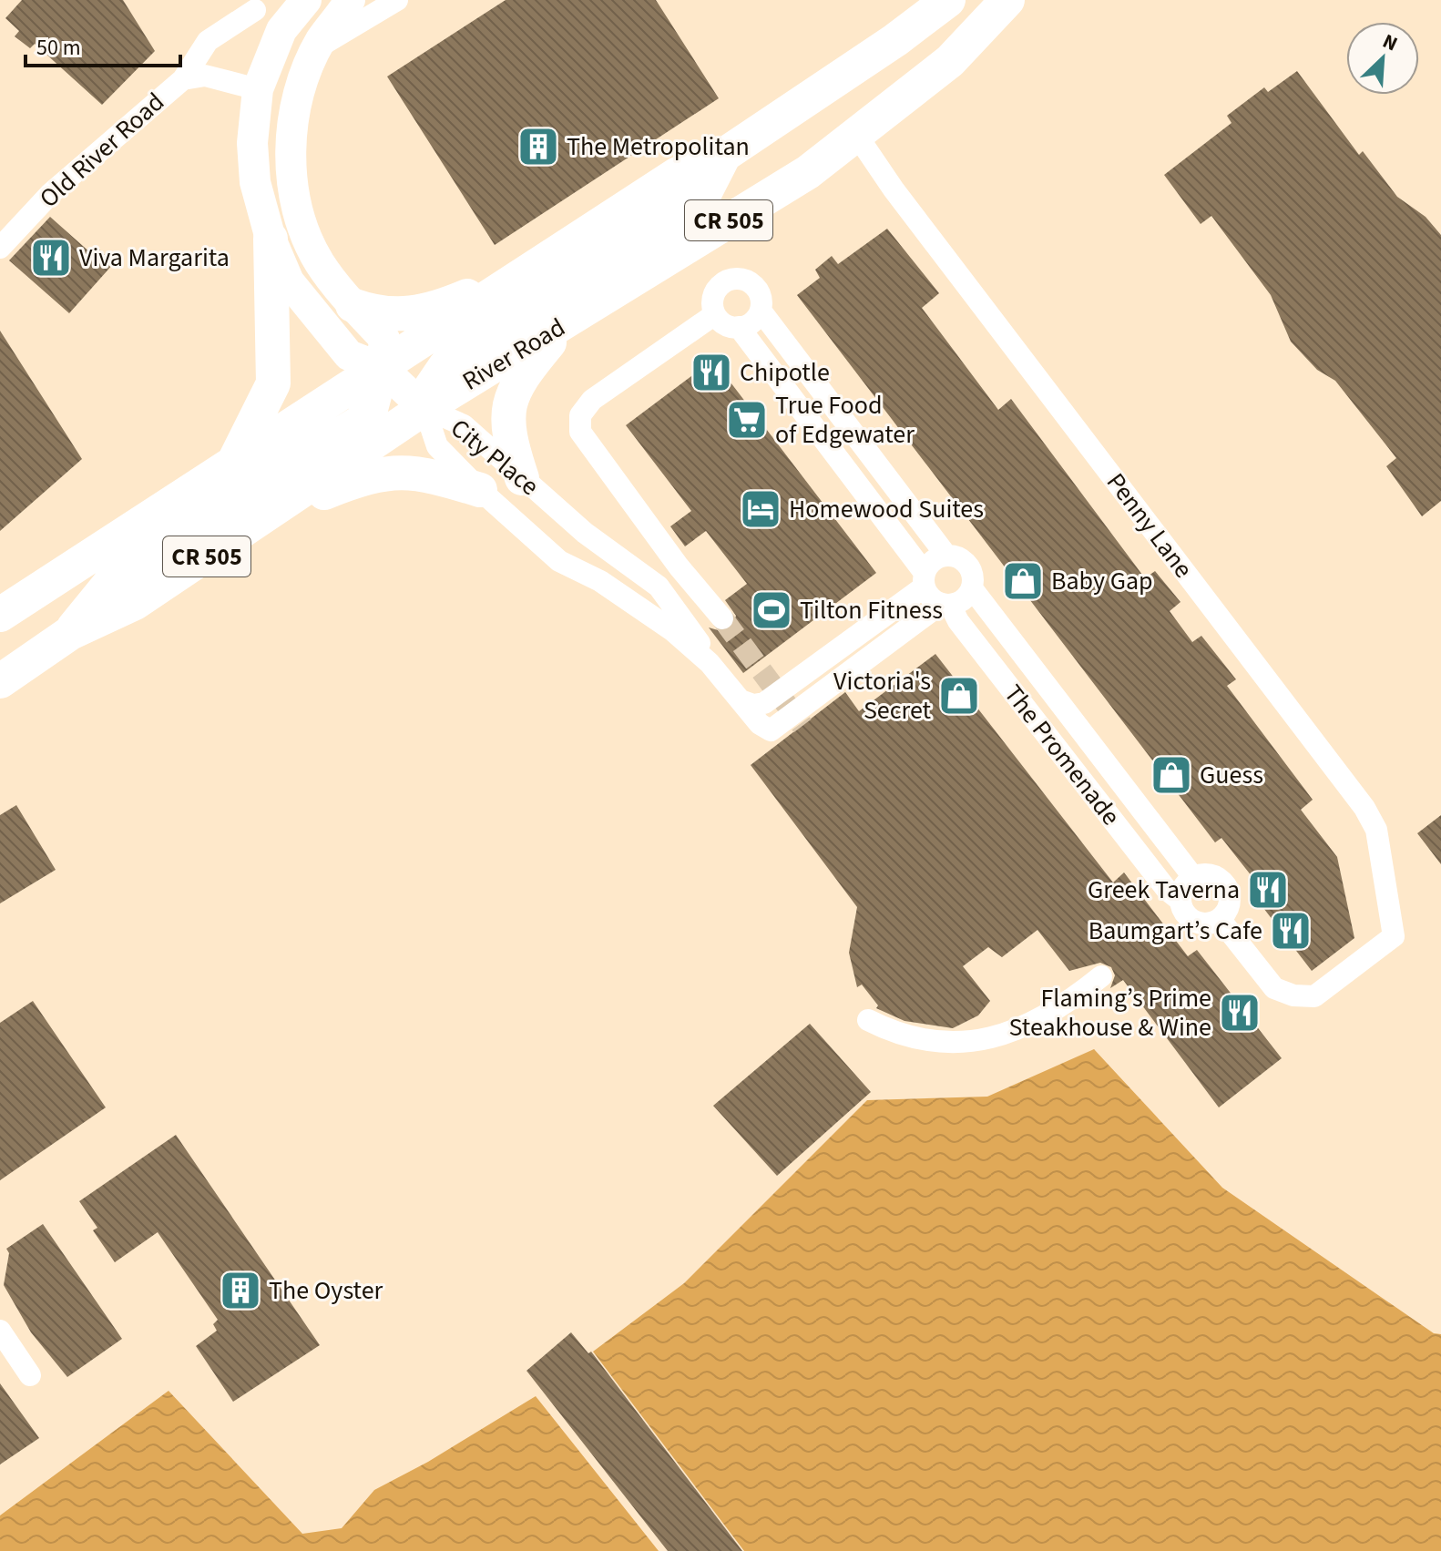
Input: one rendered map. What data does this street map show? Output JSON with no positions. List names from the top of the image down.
{
  "streets": {
    "main road": ["CR 505", "River Road"],
    "street": [
      "Old River Road",
      "City Place",
      "Penny Lane",
      "The Promenade"
    ]
  },
  "crossings": [
    ["River Road", "City Place"],
    ["River Road", "Penny Lane"],
    ["City Place", "The Promenade"],
    ["Penny Lane", "The Promenade"]
  ],
  "places": {
    "building": ["The Metropolitan", "The Oyster"],
    "restaurant": [
      "Viva Margarita",
      "Chipotle",
      "Greek Taverna",
      "Baumgart’s Cafe",
      "Flaming’s Prime Steakhouse & Wine"
    ],
    "supermarket": ["True Food of Edgewater"],
    "hotel": ["Homewood Suites"],
    "shop": ["Baby Gap", "Victoria's Secret", "Guess"],
    "sports": ["Tilton Fitness"]
  },
  "scale_bar": "50 m",
  "north": "top right"
}
